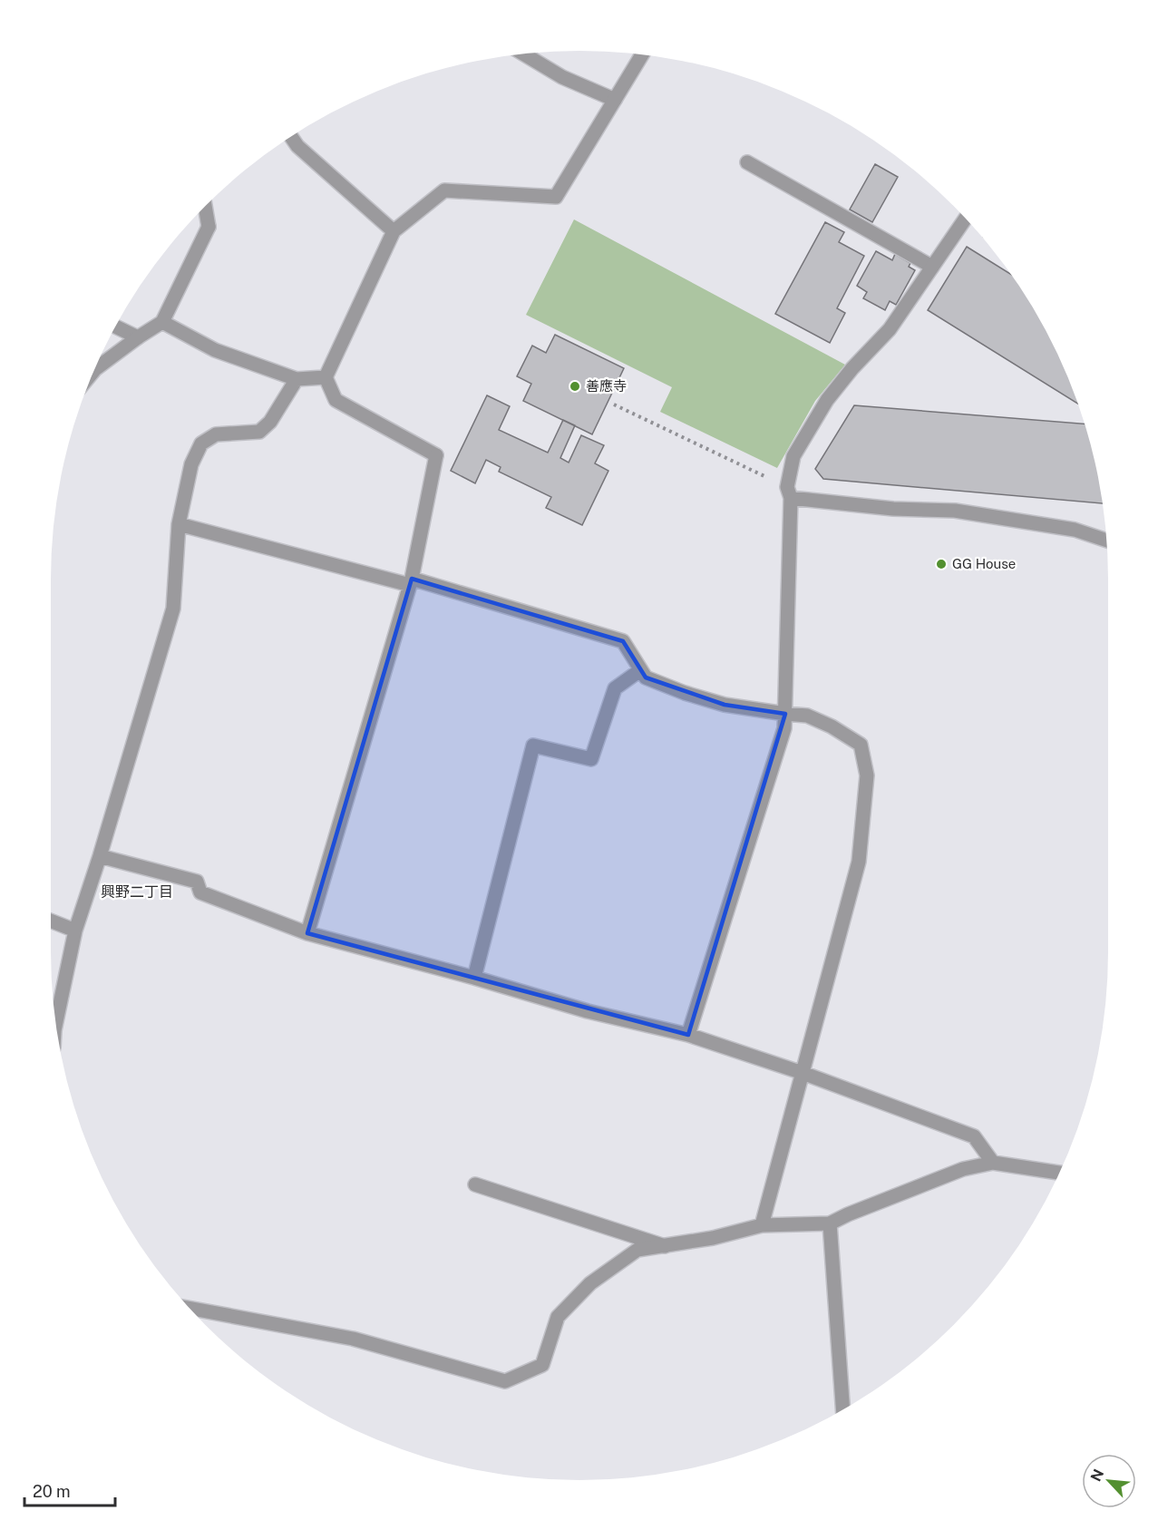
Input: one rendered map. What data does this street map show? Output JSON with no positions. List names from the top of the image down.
{
  "districts": ["興野二丁目"],
  "places": ["善應寺", "GG House"],
  "scale_bar": "20 m",
  "north": "top left"
}
